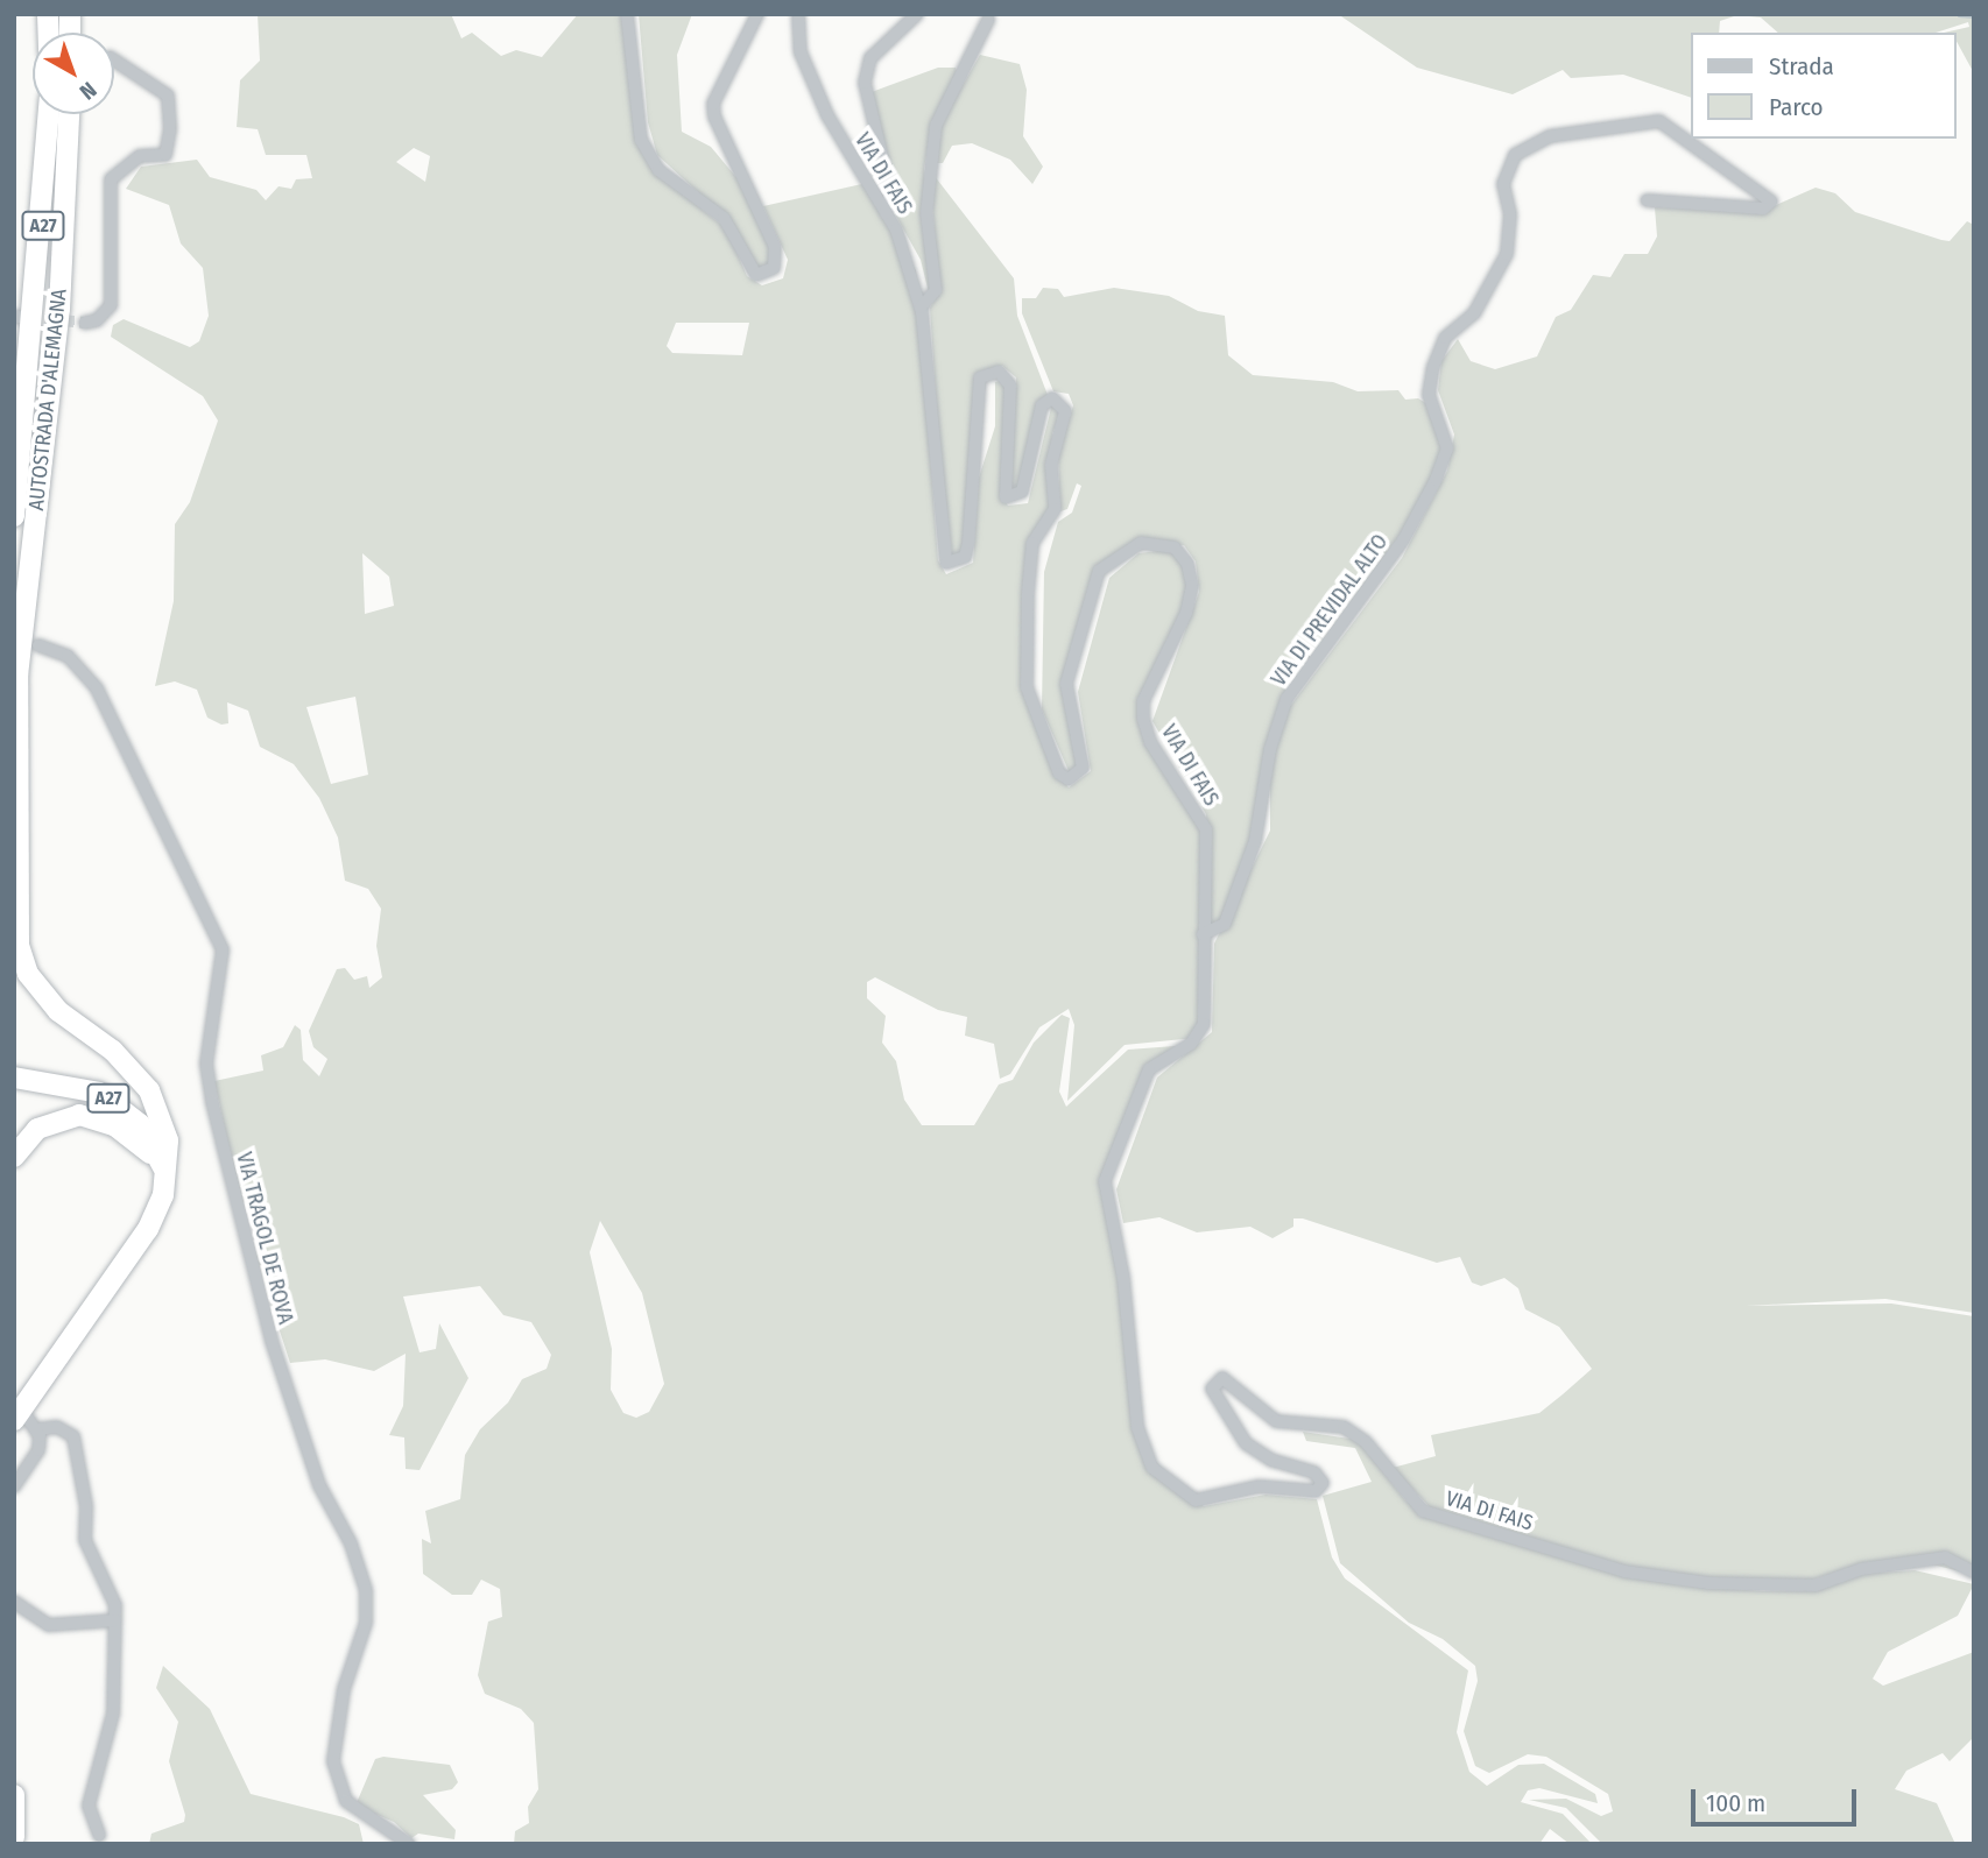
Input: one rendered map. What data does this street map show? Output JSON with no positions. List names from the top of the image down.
{
  "streets": {
    "highway": ["A27", "AUTOSTRADA D'ALEMAGNA"],
    "street": ["VIA DI FAIS", "VIA DI PREVIDAL ALTO", "VIA TRAGOL DE ROVA"]
  },
  "crossings": [
    ["VIA DI FAIS", "VIA DI PREVIDAL ALTO"],
    ["A27", "AUTOSTRADA D'ALEMAGNA"]
  ],
  "legend": ["Strada", "Parco"],
  "scale_bar": "100 m",
  "north": "bottom right"
}
